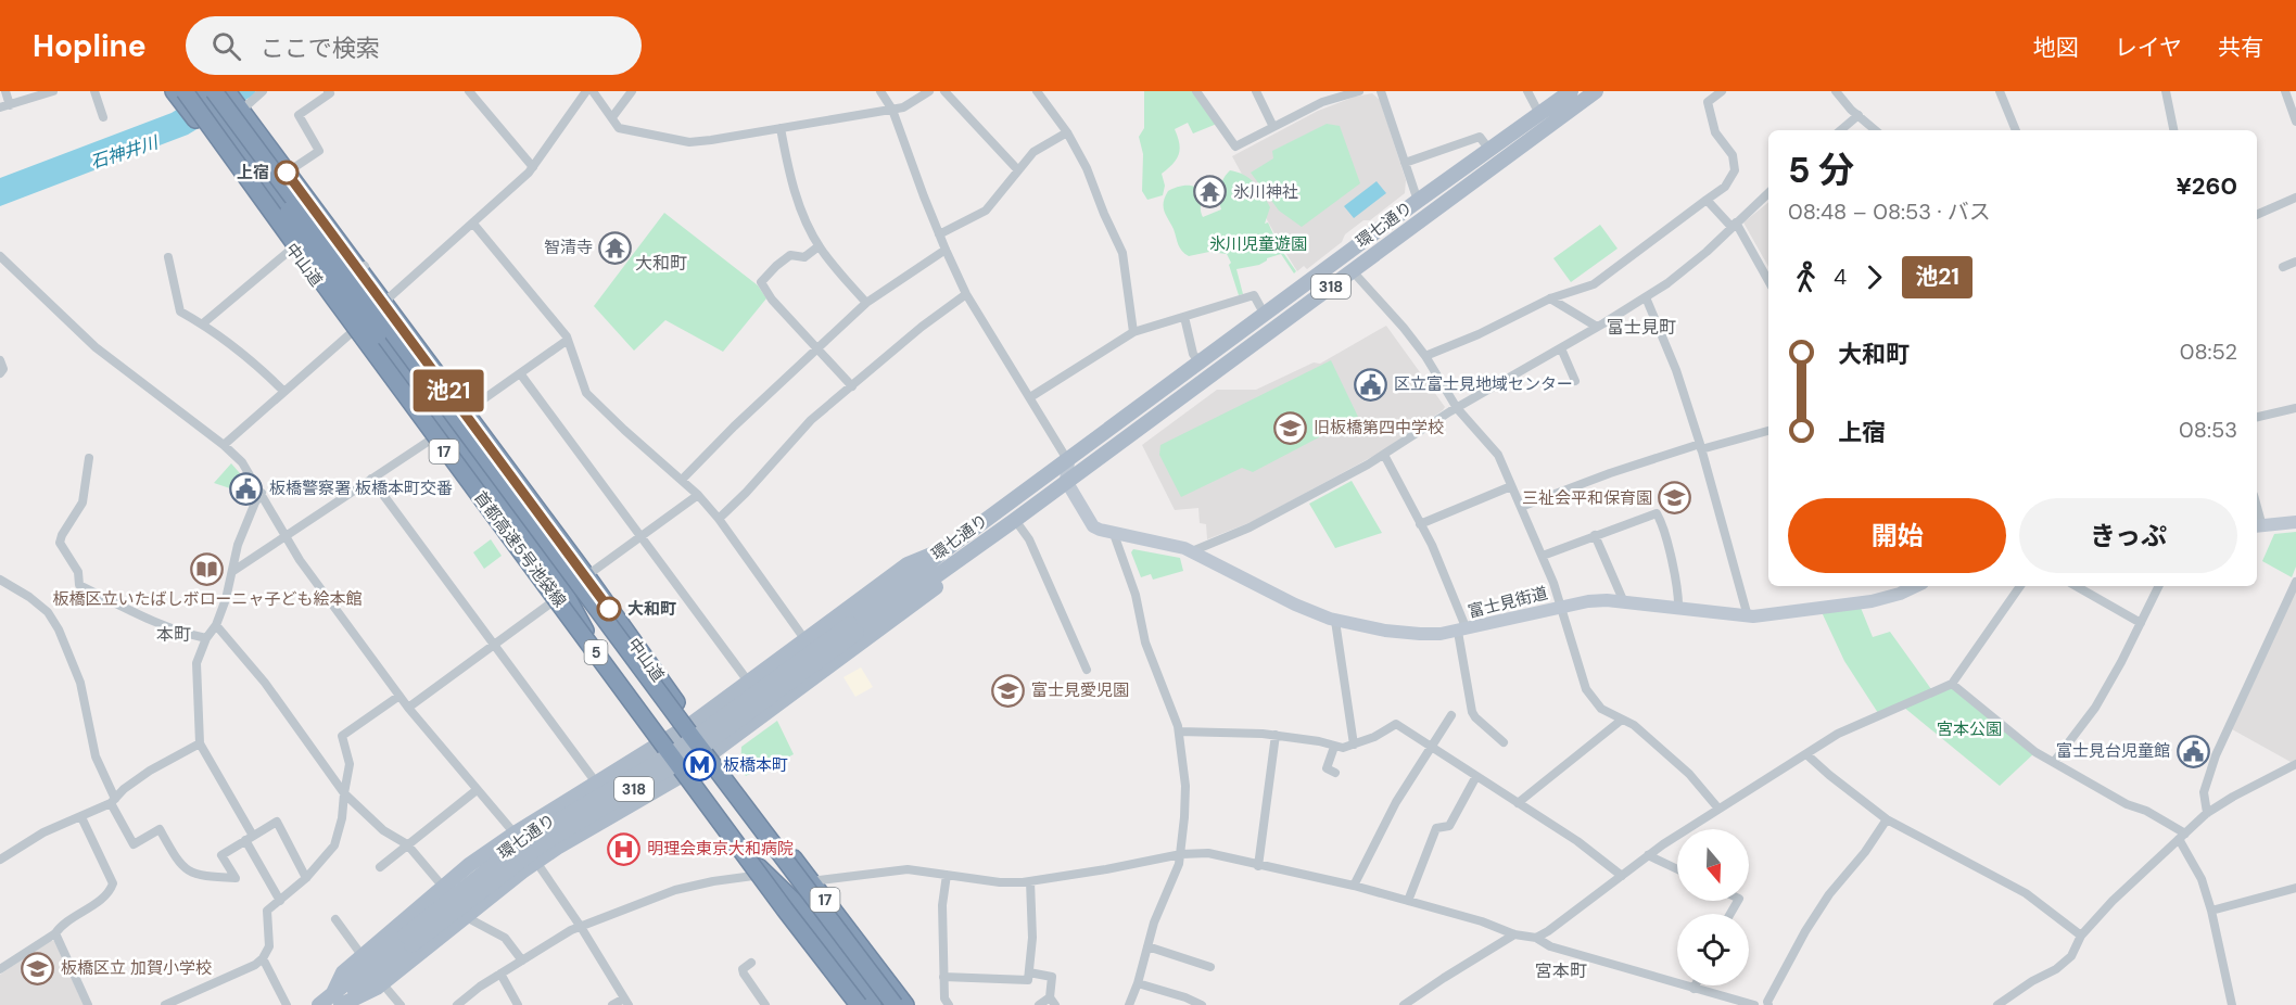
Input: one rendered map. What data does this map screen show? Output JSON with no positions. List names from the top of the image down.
{
  "streets": {
    "highway": [
      "中山道",
      "17",
      "首都高速5号池袋線",
      "5"
    ],
    "main road": ["環七通り", "318"],
    "street": ["富士見街道"]
  },
  "crossings": [
    ["中山道", "17"],
    ["中山道", "首都高速5号池袋線"]
  ],
  "districts": [
    "大和町",
    "富士見町",
    "本町",
    "宮本町"
  ],
  "water": ["石神井川"],
  "parks": ["氷川児童遊園", "宮本公園"],
  "places": {
    "other": ["上宿", "大和町"],
    "temple": ["氷川神社", "智清寺"],
    "public building": ["区立富士見地域センター", "板橋警察署 板橋本町交番", "富士見台児童館"],
    "school or university": [
      "旧板橋第四中学校",
      "三祉会平和保育園",
      "富士見愛児園",
      "板橋区立 加賀小学校"
    ],
    "library": ["板橋区立いたばしボローニャ子ども絵本館"],
    "metro station": ["板橋本町"],
    "hospital": ["明理会東京大和病院"]
  },
  "lines": ["bus line 池21"],
  "north": "bottom",
  "page": {
    "header": "Hopline",
    "search": "ここで検索",
    "nav": ["地図", "レイヤ", "共有"],
    "on_map": "池21",
    "heading": ["5 分", "08:48 – 08:53 · バス", "¥260"],
    "legs": ["4", "池21"],
    "list": [
      {
        "name": "大和町",
        "value": "08:52"
      },
      {
        "name": "上宿",
        "value": "08:53"
      }
    ],
    "buttons": ["開始", "きっぷ"]
  }
}
